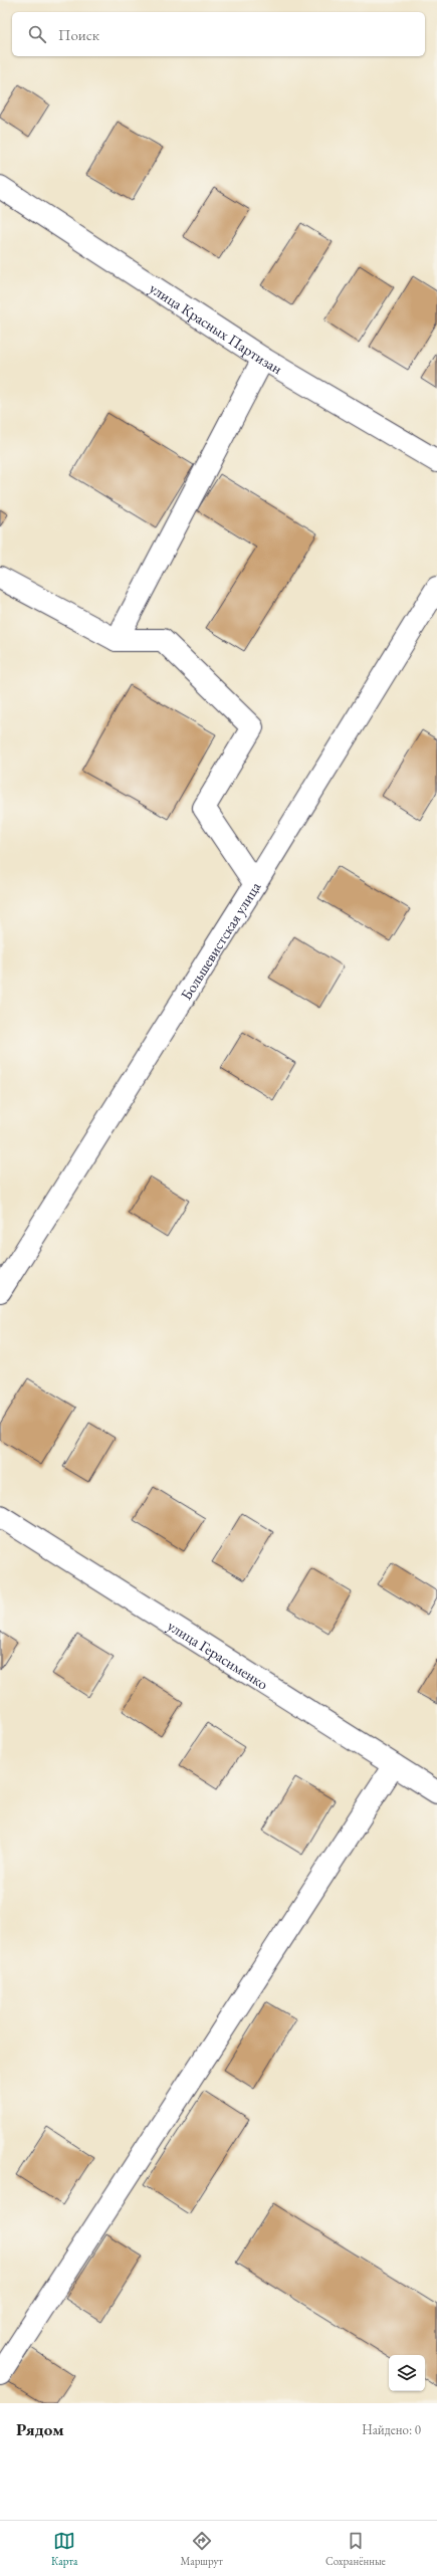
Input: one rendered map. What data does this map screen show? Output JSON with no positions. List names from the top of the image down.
{
  "streets": {
    "main road": ["улица Красных Партизан", "Большевистская улица", "улица Герасименко"]
  },
  "page": {
    "search": "Поиск",
    "heading": ["Рядом", "Найдено: 0"],
    "nav": ["Карта", "Маршрут", "Сохранённые"]
  }
}
